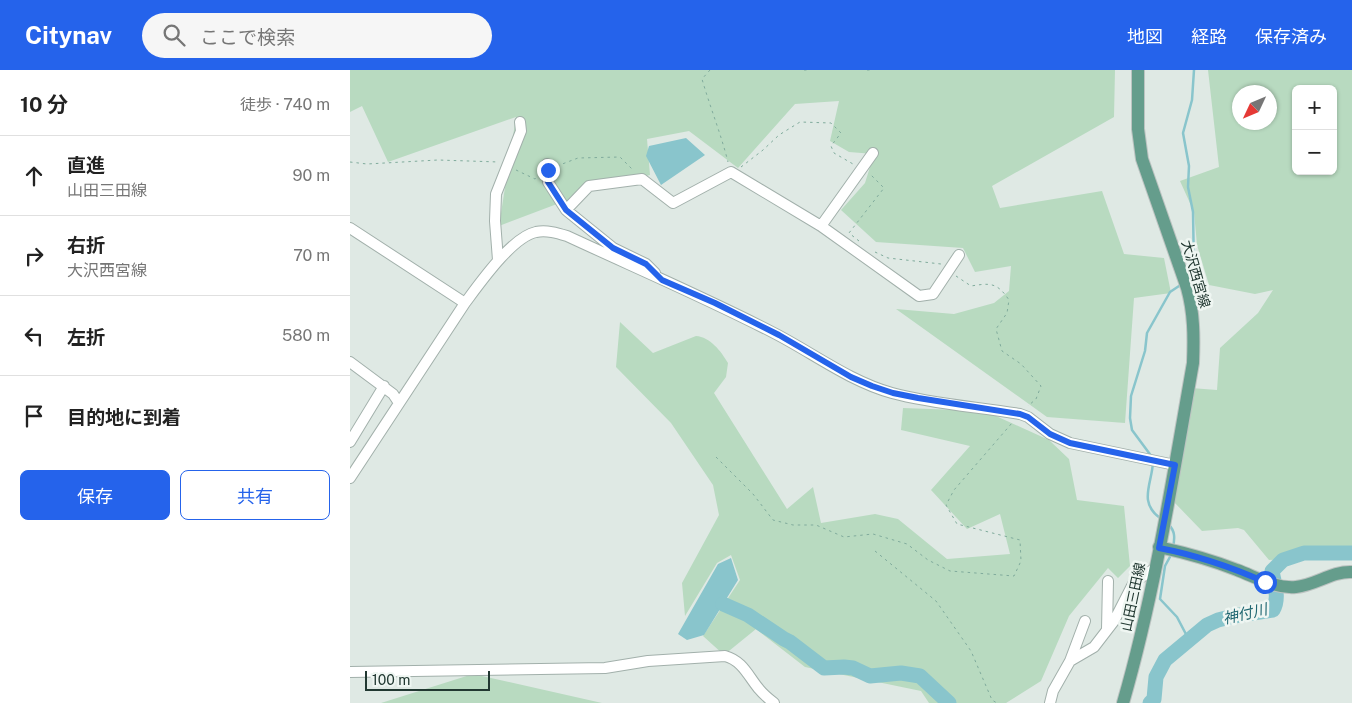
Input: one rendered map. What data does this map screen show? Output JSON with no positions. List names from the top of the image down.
{
  "streets": {
    "main road": ["大沢西宮線", "山田三田線"]
  },
  "crossings": [
    ["大沢西宮線", "山田三田線"]
  ],
  "water": ["神付川"],
  "scale_bar": "100 m",
  "north": "bottom left",
  "page": {
    "header": "Citynav",
    "search": "ここで検索",
    "nav": ["地図", "経路", "保存済み"],
    "heading": ["10 分", "徒歩 · 740 m"],
    "map_buttons": ["+", "−"],
    "list": [
      ["直進", "山田三田線", "90 m"],
      ["右折", "大沢西宮線", "70 m"],
      ["左折", "580 m"],
      "目的地に到着"
    ],
    "buttons": ["保存", "共有"],
    "scale": "100 m"
  }
}
